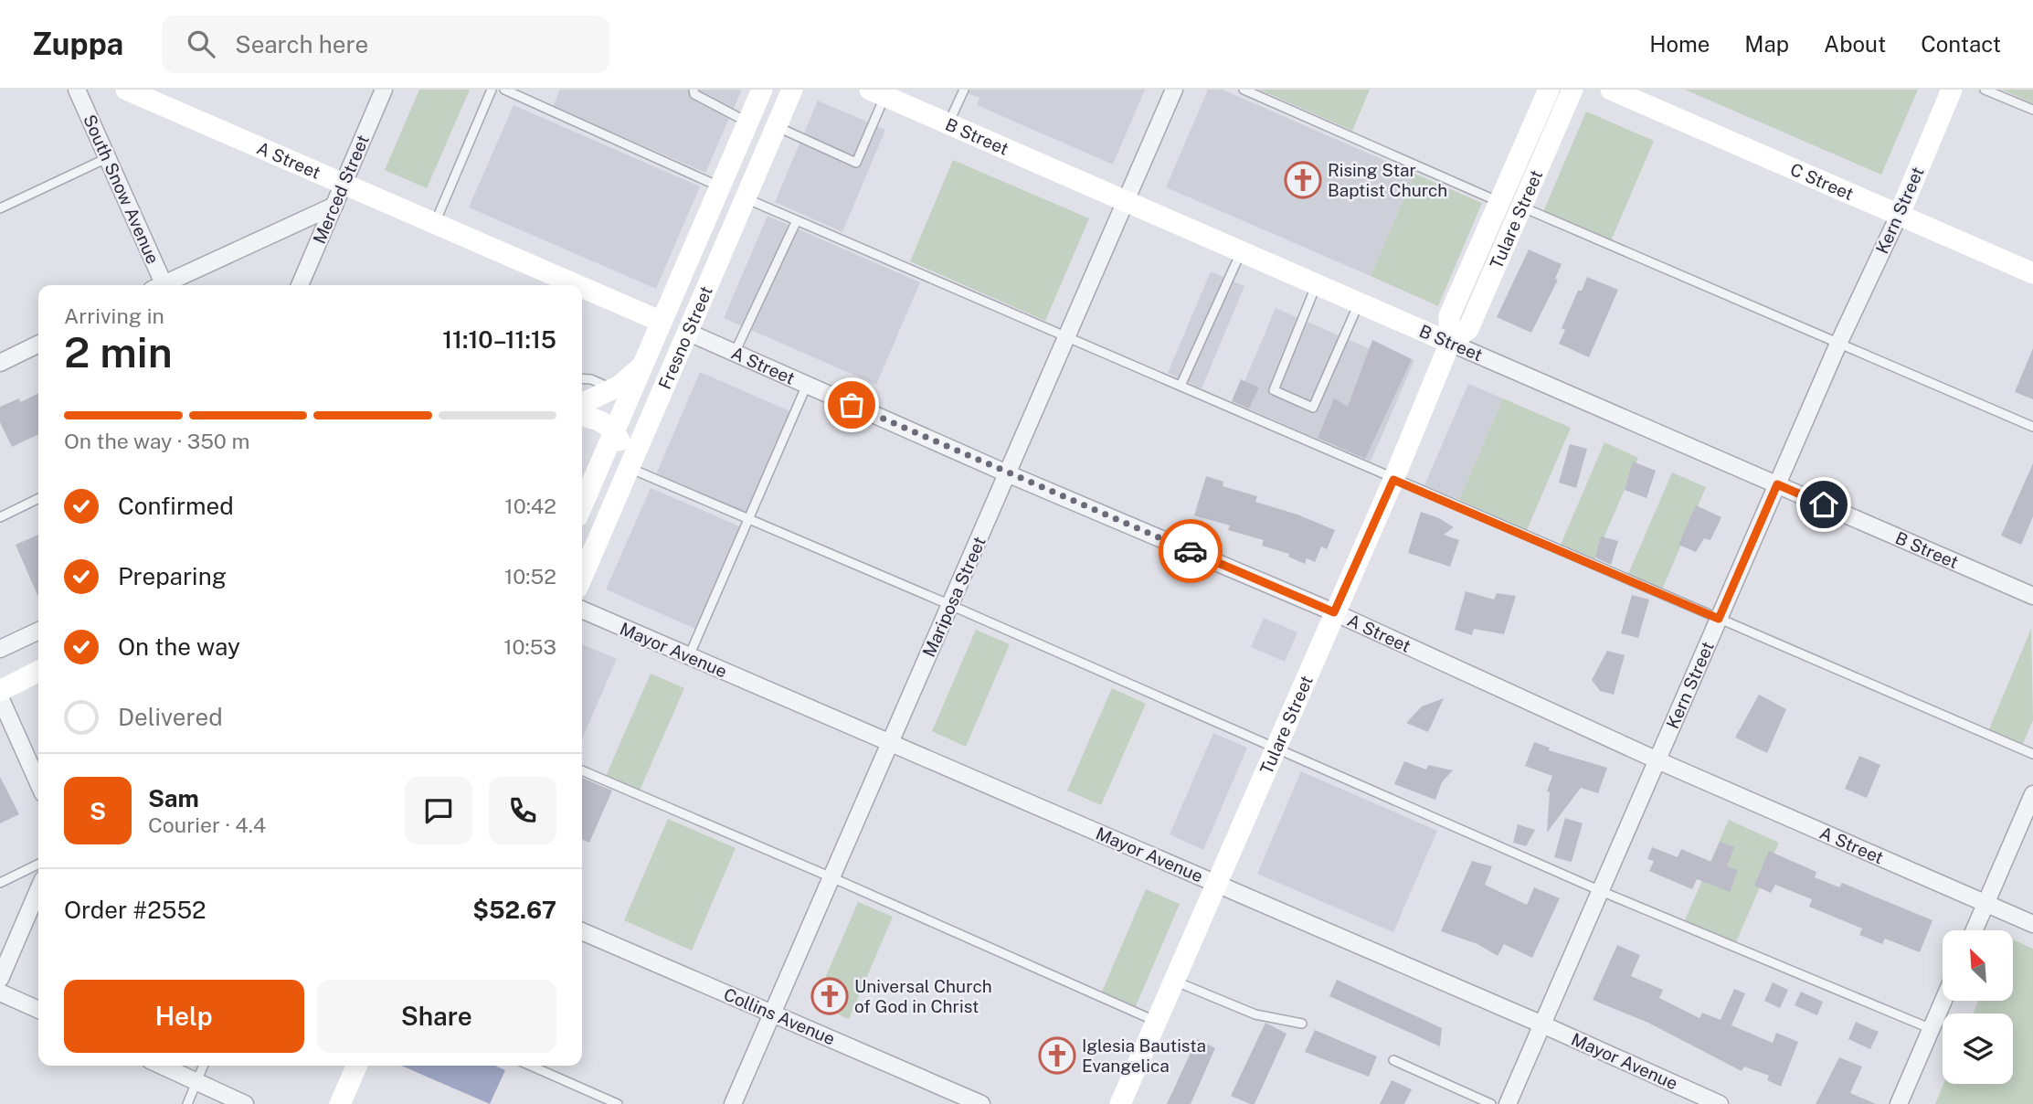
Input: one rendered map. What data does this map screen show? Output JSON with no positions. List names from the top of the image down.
{
  "streets": {
    "main road": [
      "B Street",
      "A Street",
      "C Street",
      "Kern Street",
      "Tulare Street",
      "Fresno Street"
    ],
    "street": [
      "South Snow Avenue",
      "Merced Street",
      "Mariposa Street",
      "Mayor Avenue",
      "Collins Avenue"
    ]
  },
  "crossings": [
    ["B Street", "Kern Street"],
    ["B Street", "Tulare Street"],
    ["B Street", "Mariposa Street"],
    ["A Street", "Merced Street"],
    ["A Street", "Kern Street"],
    ["A Street", "Tulare Street"],
    ["A Street", "Fresno Street"],
    ["A Street", "Mariposa Street"],
    ["C Street", "Kern Street"],
    ["Kern Street", "Mayor Avenue"],
    ["Tulare Street", "Mayor Avenue"],
    ["Mariposa Street", "Mayor Avenue"],
    ["Mariposa Street", "Collins Avenue"]
  ],
  "places": {
    "church": ["Rising Star Baptist Church", "Universal Church of God in Christ", "Iglesia Bautista Evangelica"]
  },
  "north": "top left",
  "page": {
    "header": "Zuppa",
    "search": "Search here",
    "nav": [
      "Home",
      "Map",
      "About",
      "Contact"
    ],
    "heading": ["2 min", "Arriving in", "11:10–11:15"],
    "panel": [
      "Sam",
      "Courier · 4.4",
      "Order #2552",
      "$52.67"
    ],
    "bar": "On the way · 350 m",
    "list": [
      ["Confirmed", "10:42"],
      ["Preparing", "10:52"],
      ["On the way", "10:53"],
      "Delivered"
    ],
    "round": "S",
    "buttons": ["Help", "Share"]
  }
}
